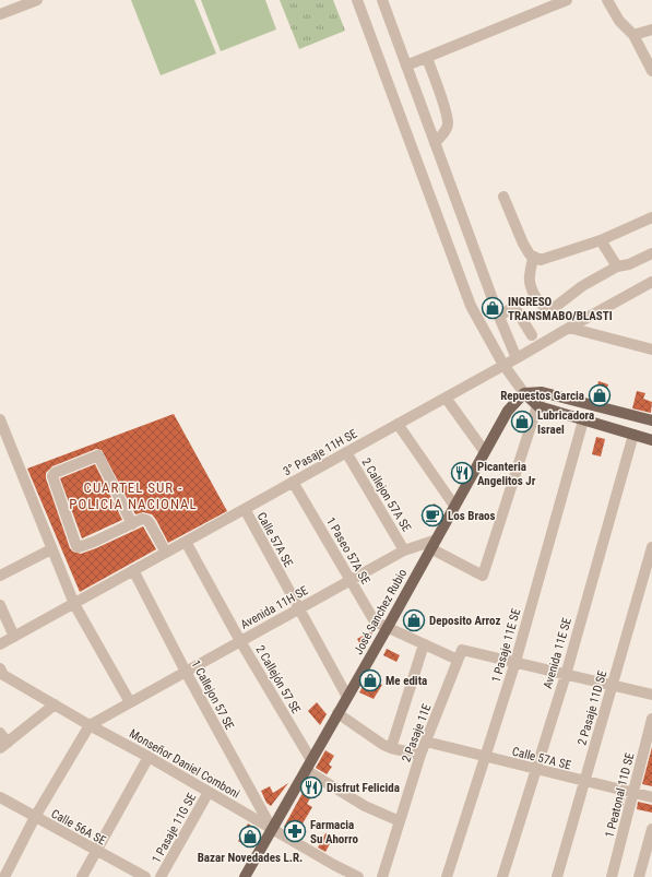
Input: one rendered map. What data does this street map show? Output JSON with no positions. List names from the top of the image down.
{
  "streets": {
    "main road": ["José Sanchez Rubio"],
    "street": [
      "3° Pasaje 11H SE",
      "2 Callejon 57A SE",
      "Calle 57A SE",
      "1 Paseo 57A SE",
      "Avenida 11H SE",
      "1 Pasaje 11E SE",
      "Avenida 11E SE",
      "2 Callejón 57 SE",
      "1 Callejon 57 SE",
      "2 Pasaje 11D SE",
      "2 Pasaje 11E",
      "Monseñor Daniel Comboni",
      "1 Peatonal 11D SE",
      "Calle 56A SE",
      "1 Pasaje 11G SE"
    ]
  },
  "crossings": [
    ["3° Pasaje 11H SE", "2 Callejon 57A SE"],
    ["3° Pasaje 11H SE", "Calle 57A SE"],
    ["3° Pasaje 11H SE", "1 Paseo 57A SE"],
    ["3° Pasaje 11H SE", "2 Callejón 57 SE"],
    ["3° Pasaje 11H SE", "1 Callejon 57 SE"],
    ["2 Callejon 57A SE", "Avenida 11H SE"],
    ["Calle 57A SE", "Avenida 11H SE"],
    ["Calle 57A SE", "José Sanchez Rubio"],
    ["Calle 57A SE", "1 Pasaje 11E SE"],
    ["Calle 57A SE", "Avenida 11E SE"],
    ["Calle 57A SE", "2 Pasaje 11D SE"],
    ["Calle 57A SE", "2 Pasaje 11E"],
    ["Calle 57A SE", "1 Peatonal 11D SE"],
    ["1 Paseo 57A SE", "Avenida 11H SE"],
    ["1 Paseo 57A SE", "José Sanchez Rubio"],
    ["1 Paseo 57A SE", "1 Pasaje 11E SE"],
    ["1 Paseo 57A SE", "Avenida 11E SE"],
    ["1 Paseo 57A SE", "2 Pasaje 11D SE"],
    ["1 Paseo 57A SE", "2 Pasaje 11E"],
    ["Avenida 11H SE", "José Sanchez Rubio"],
    ["Avenida 11H SE", "2 Callejón 57 SE"],
    ["Avenida 11H SE", "1 Callejon 57 SE"],
    ["Avenida 11H SE", "Monseñor Daniel Comboni"],
    ["José Sanchez Rubio", "2 Callejón 57 SE"],
    ["José Sanchez Rubio", "1 Callejon 57 SE"],
    ["José Sanchez Rubio", "Monseñor Daniel Comboni"],
    ["2 Callejón 57 SE", "2 Pasaje 11E"],
    ["1 Callejon 57 SE", "Monseñor Daniel Comboni"],
    ["Monseñor Daniel Comboni", "1 Pasaje 11G SE"]
  ],
  "districts": ["CUARTEL SUR - POLICIA NACIONAL"],
  "places": {
    "shop": [
      "INGRESO TRANSMABO/BLASTI",
      "Repuestos Garcia",
      "Lubricadora Israel",
      "Deposito Arroz",
      "Me edita",
      "Bazar Novedades L.R."
    ],
    "restaurant": ["Picanteria Angelitos Jr", "Disfrut Felicida"],
    "cafe": ["Los Braos"],
    "pharmacy": ["Farmacia Su Ahorro"]
  }
}
